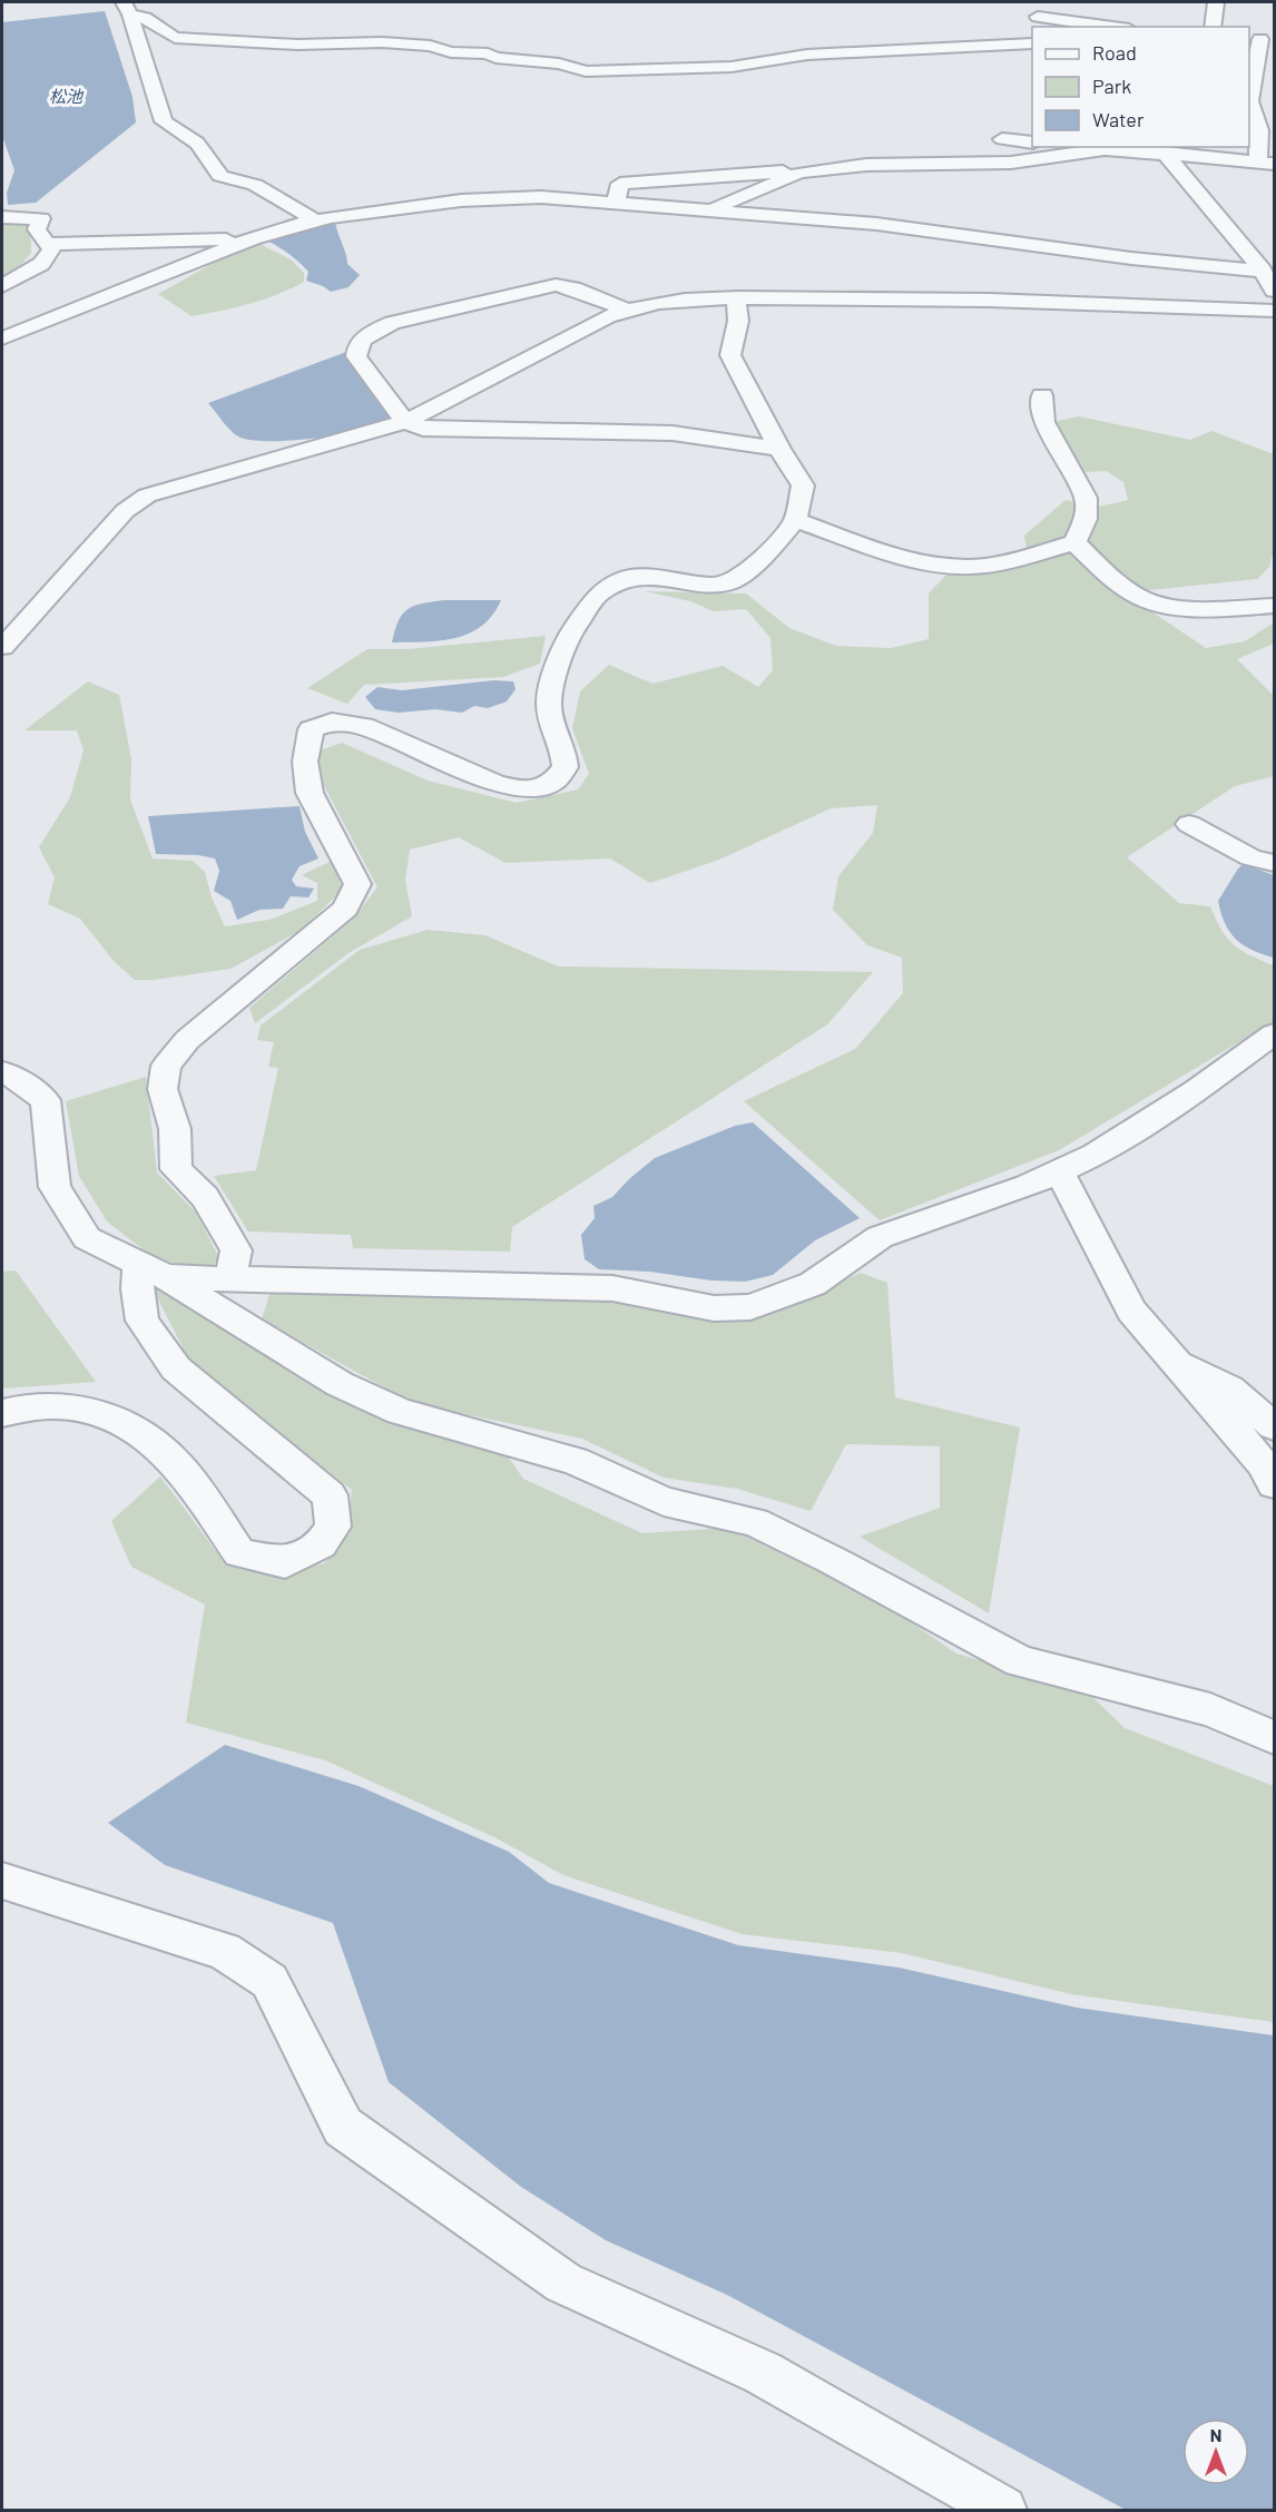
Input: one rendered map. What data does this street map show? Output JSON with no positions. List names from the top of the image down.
{
  "water": ["松池"],
  "legend": ["Road", "Park", "Water"],
  "north": "top"
}
